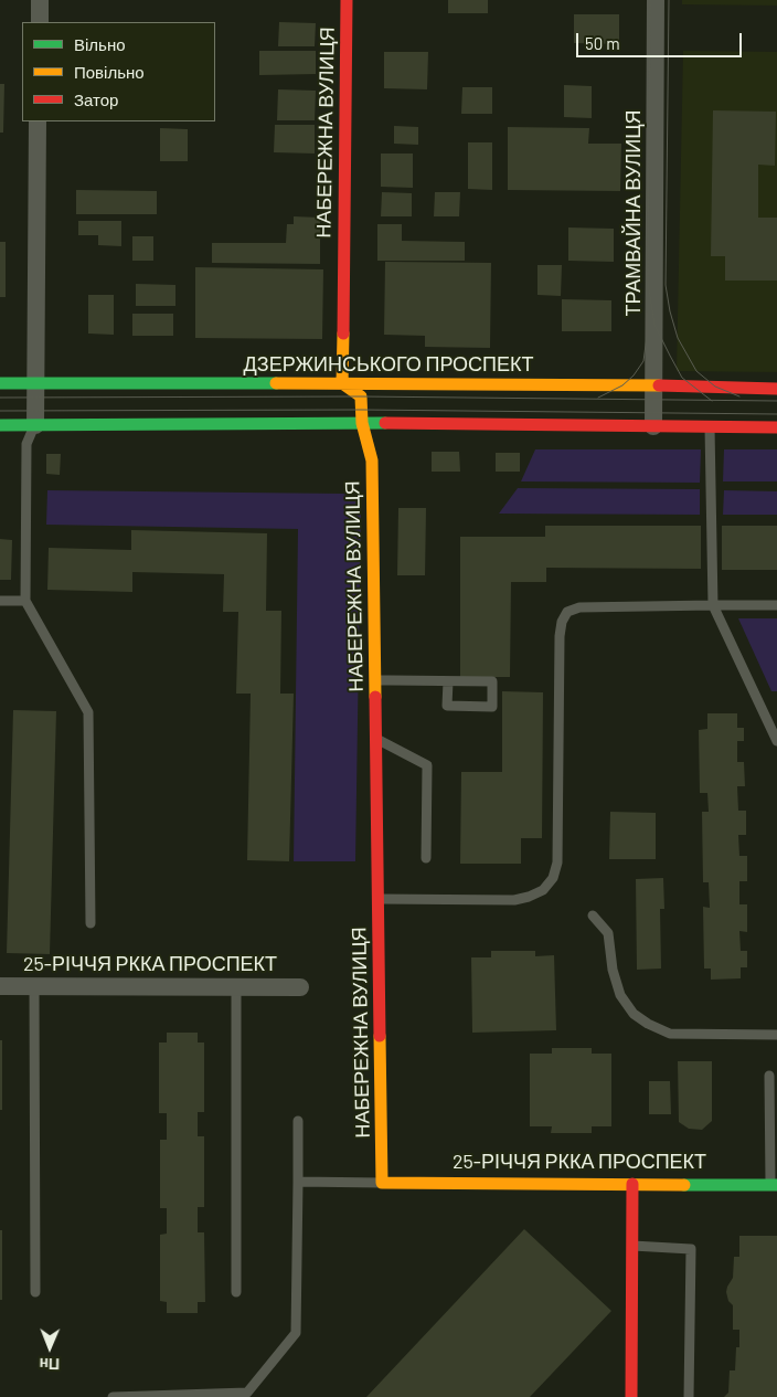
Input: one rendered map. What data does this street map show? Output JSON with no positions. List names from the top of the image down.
{
  "streets": {
    "street": [
      "НАБЕРЕЖНА ВУЛИЦЯ",
      "ТРАМВАЙНА ВУЛИЦЯ",
      "ДЗЕРЖИНСЬКОГО ПРОСПЕКТ",
      "25-РІЧЧЯ РККА ПРОСПЕКТ"
    ]
  },
  "crossings": [
    ["НАБЕРЕЖНА ВУЛИЦЯ", "ДЗЕРЖИНСЬКОГО ПРОСПЕКТ"],
    ["НАБЕРЕЖНА ВУЛИЦЯ", "25-РІЧЧЯ РККА ПРОСПЕКТ"],
    ["ТРАМВАЙНА ВУЛИЦЯ", "ДЗЕРЖИНСЬКОГО ПРОСПЕКТ"]
  ],
  "legend": ["Вільно", "Повільно", "Затор"],
  "scale_bar": "50 m",
  "north": "bottom"
}
